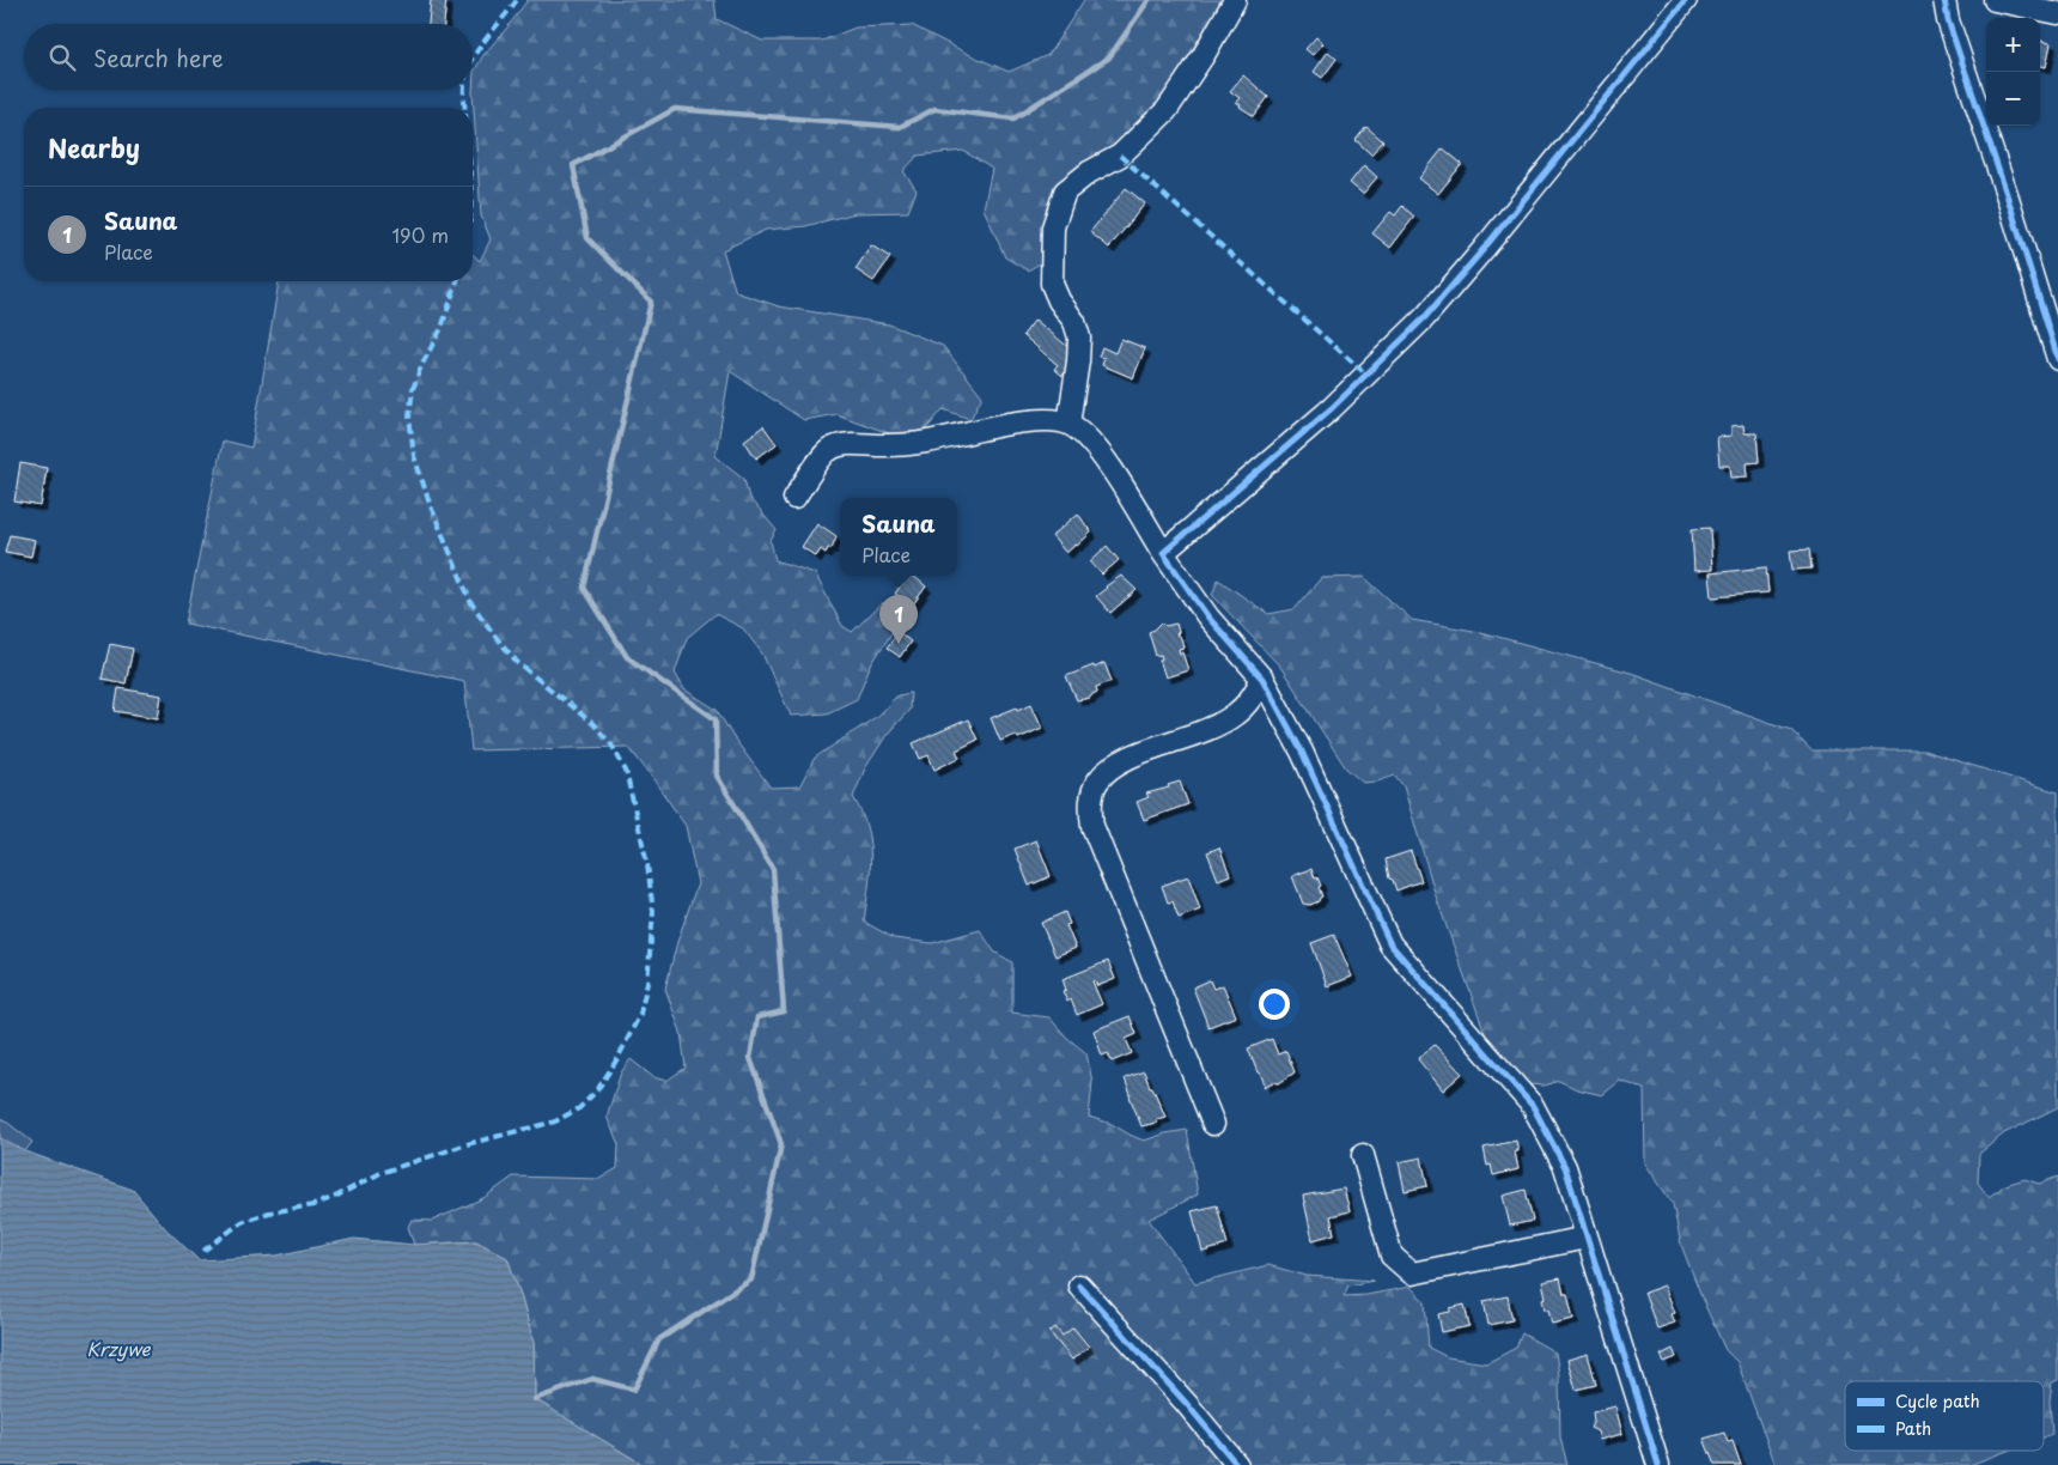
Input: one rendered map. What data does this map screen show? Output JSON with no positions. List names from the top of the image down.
{
  "water": ["Krzywe"],
  "legend": ["Cycle path", "Path"],
  "page": {
    "map_buttons": ["+", "−"],
    "search": "Search here",
    "heading": "Nearby",
    "list": [
      {
        "mark": "1",
        "name": "Sauna",
        "note": "Place",
        "value": "190 m"
      }
    ],
    "popup": ["Sauna", "Place"],
    "pins": "1"
  }
}
